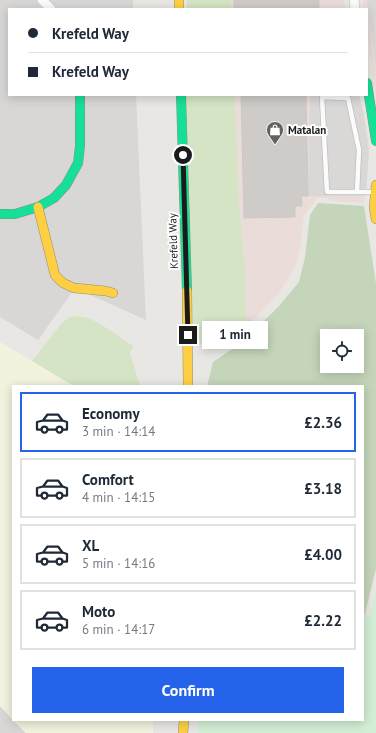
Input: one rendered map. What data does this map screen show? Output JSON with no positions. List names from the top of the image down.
{
  "streets": {
    "main road": ["Krefeld Way"]
  },
  "places": {
    "shop": ["Matalan"]
  },
  "page": {
    "banner": ["Krefeld Way", "Krefeld Way"],
    "bubble": "1 min",
    "list": [
      {
        "name": "Economy",
        "note": "3 min · 14:14",
        "value": "£2.36"
      },
      {
        "name": "Comfort",
        "note": "4 min · 14:15",
        "value": "£3.18"
      },
      {
        "name": "XL",
        "note": "5 min · 14:16",
        "value": "£4.00"
      },
      {
        "name": "Moto",
        "note": "6 min · 14:17",
        "value": "£2.22"
      }
    ],
    "buttons": "Confirm"
  }
}
